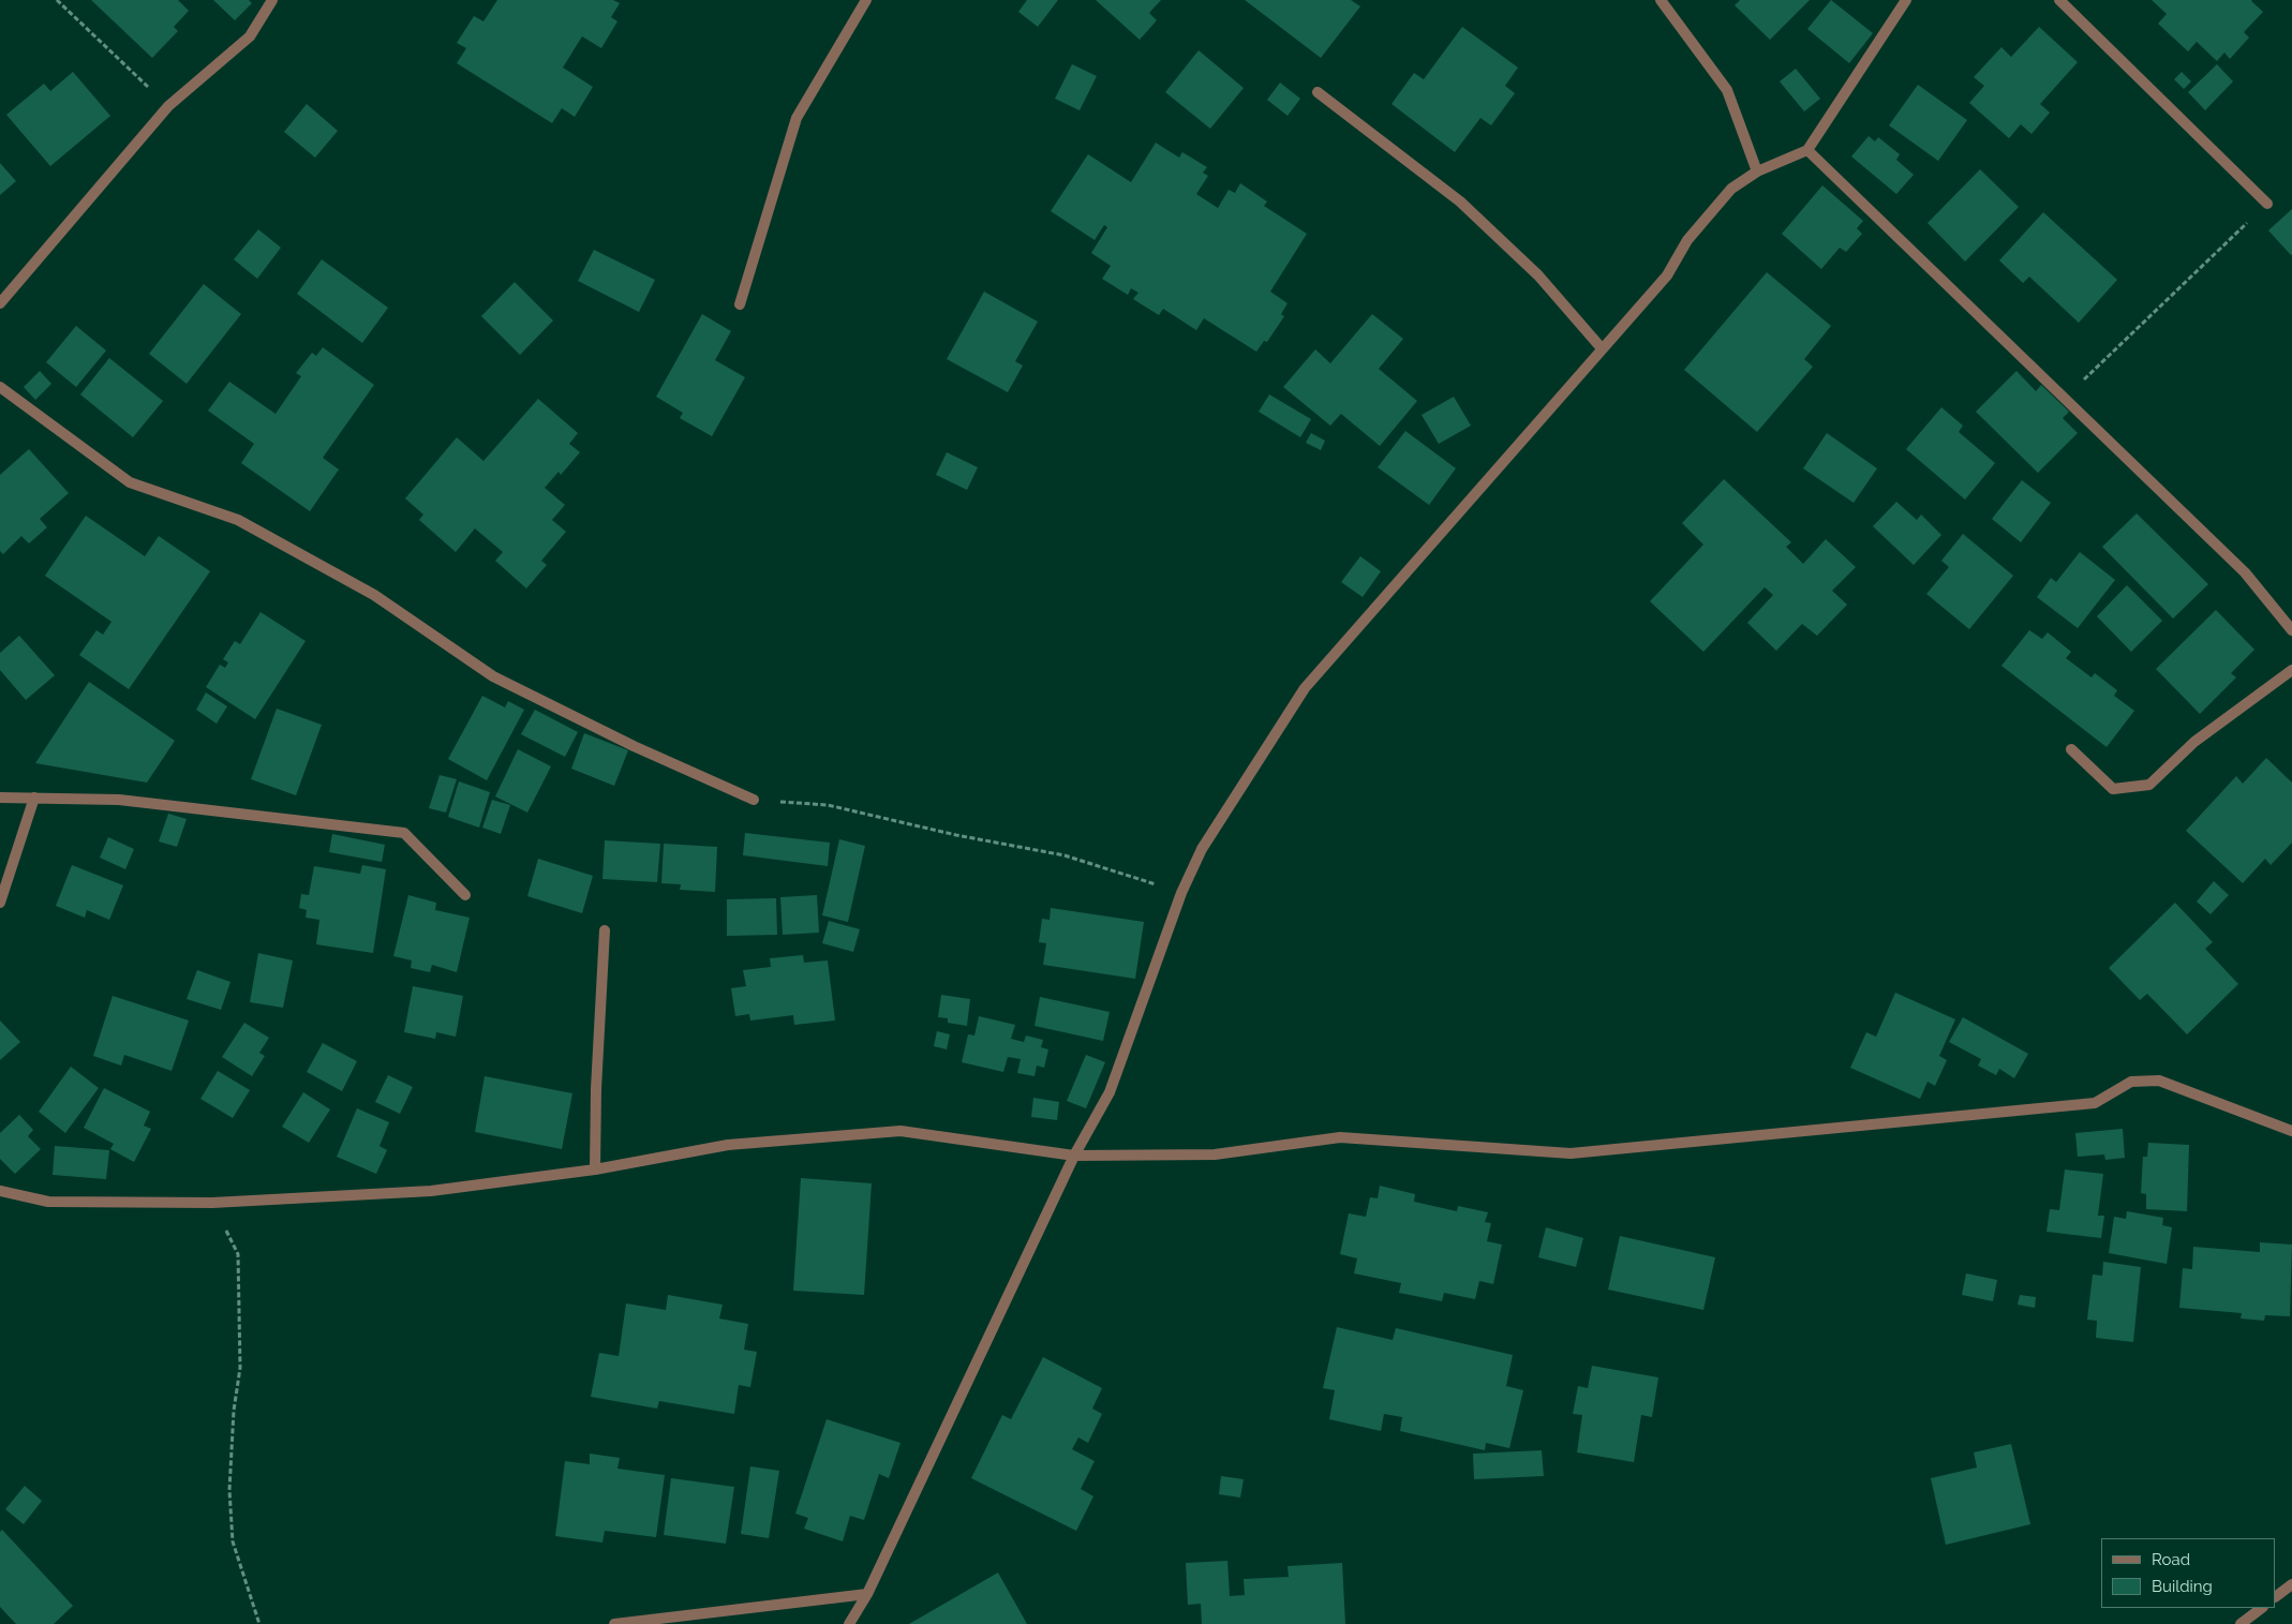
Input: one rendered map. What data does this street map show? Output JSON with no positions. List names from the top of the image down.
{
  "legend": ["Road", "Building"]
}
